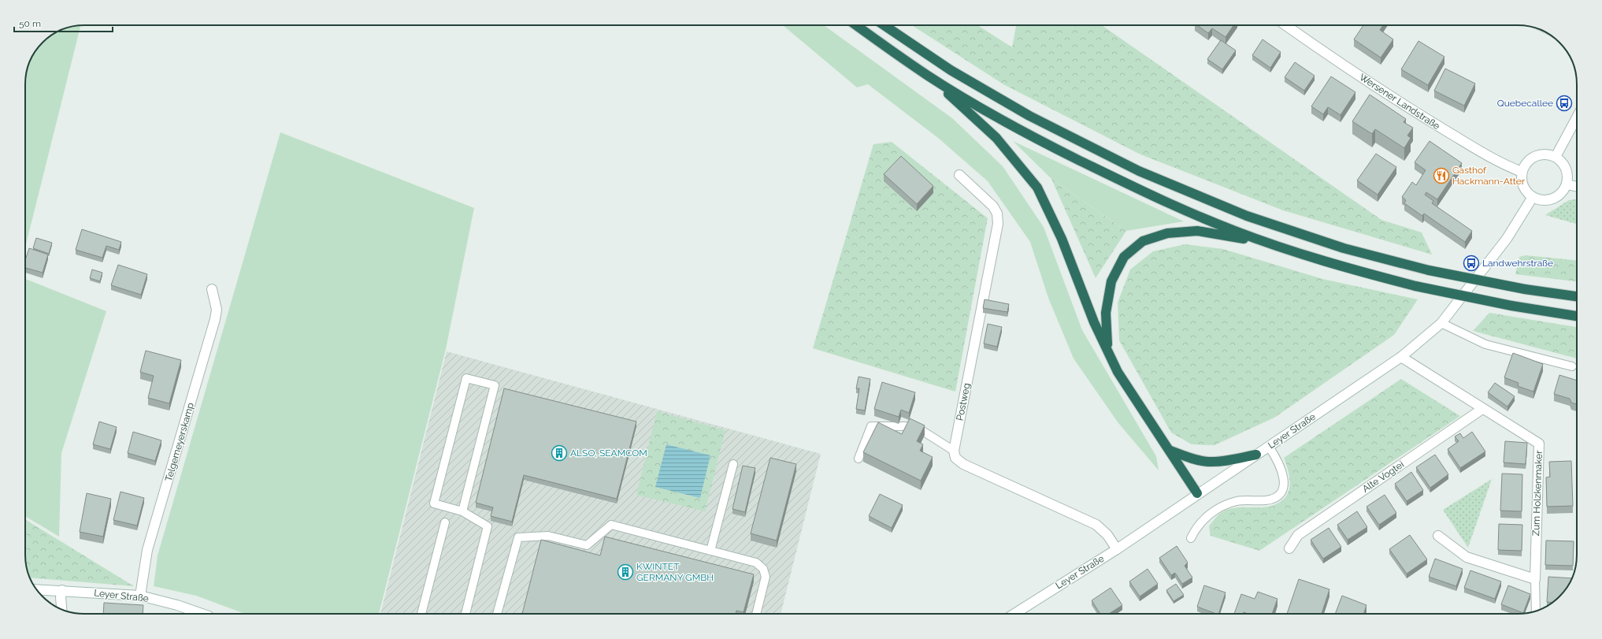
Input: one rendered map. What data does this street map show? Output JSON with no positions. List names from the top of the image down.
{
  "streets": {
    "street": [
      "Wersener Landstraße",
      "Postweg",
      "Leyer Straße",
      "Telgemeyerskamp",
      "Alte Vogtei",
      "Zum Holzkenmaker"
    ]
  },
  "crossings": [
    ["Wersener Landstraße", "Leyer Straße"],
    ["Leyer Straße", "Telgemeyerskamp"],
    ["Leyer Straße", "Zum Holzkenmaker"],
    ["Alte Vogtei", "Zum Holzkenmaker"]
  ],
  "places": {
    "bus stop": ["Quebecallee", "Landwehrstraße"],
    "restaurant": ["Gasthof Hackmann-Atter"],
    "building": ["ALSO, SEAMCOM", "KWINTET GERMANY GMBH"]
  },
  "scale_bar": "50 m"
}
